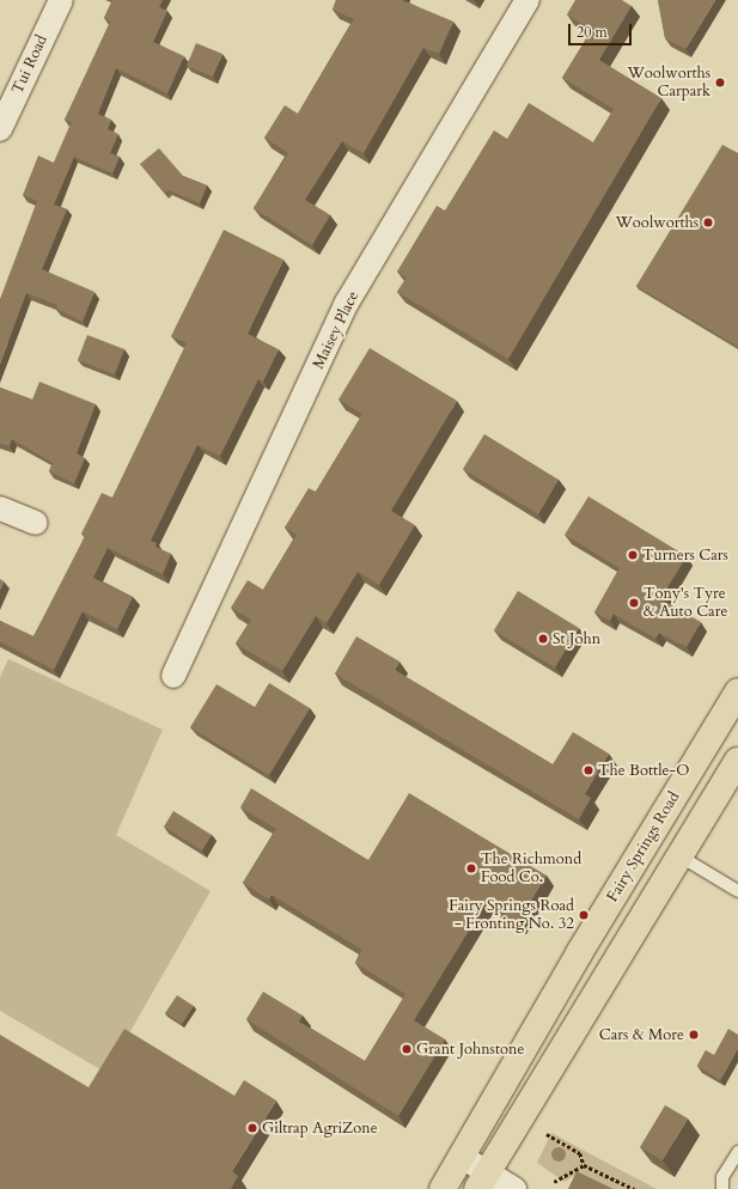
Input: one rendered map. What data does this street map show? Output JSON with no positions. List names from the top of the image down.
{
  "streets": {
    "highway": ["Fairy Springs Road"],
    "street": ["Tui Road", "Maisey Place"]
  },
  "places": [
    "Woolworths Carpark",
    "Woolworths",
    "Turners Cars",
    "Tony's Tyre & Auto Care",
    "St John",
    "The Bottle-O",
    "The Richmond Food Co.",
    "Fairy Springs Road - Fronting No. 32",
    "Cars & More",
    "Grant Johnstone",
    "Giltrap AgriZone"
  ],
  "scale_bar": "20 m"
}
